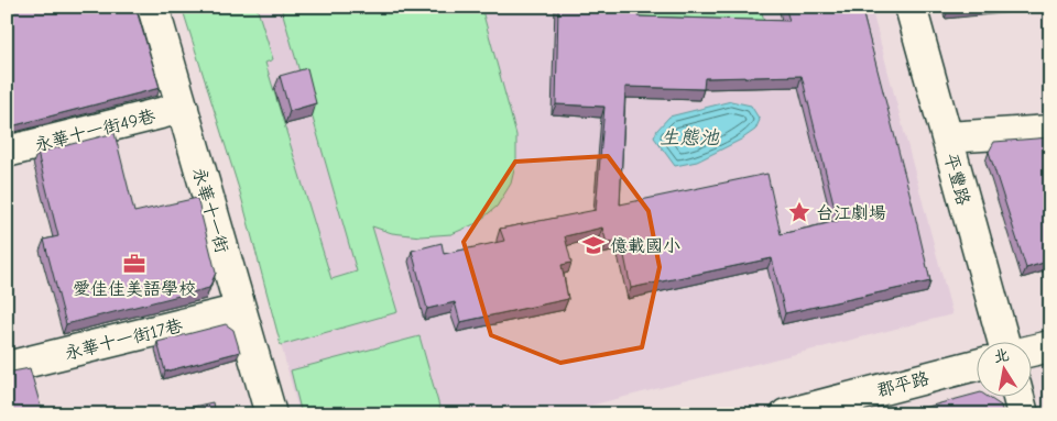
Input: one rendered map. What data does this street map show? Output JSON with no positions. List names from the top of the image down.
{
  "streets": {
    "street": [
      "永華十一街49巷",
      "平豐路",
      "永華十一街",
      "永華十一街17巷",
      "郡平路"
    ]
  },
  "crossings": [
    ["永華十一街49巷", "永華十一街"],
    ["永華十一街", "永華十一街17巷"]
  ],
  "water": ["生態池"],
  "places": {
    "place": ["台江劇場"],
    "school or university": ["億載國小"],
    "office": ["愛佳佳美語學校"]
  },
  "north": "top"
}
